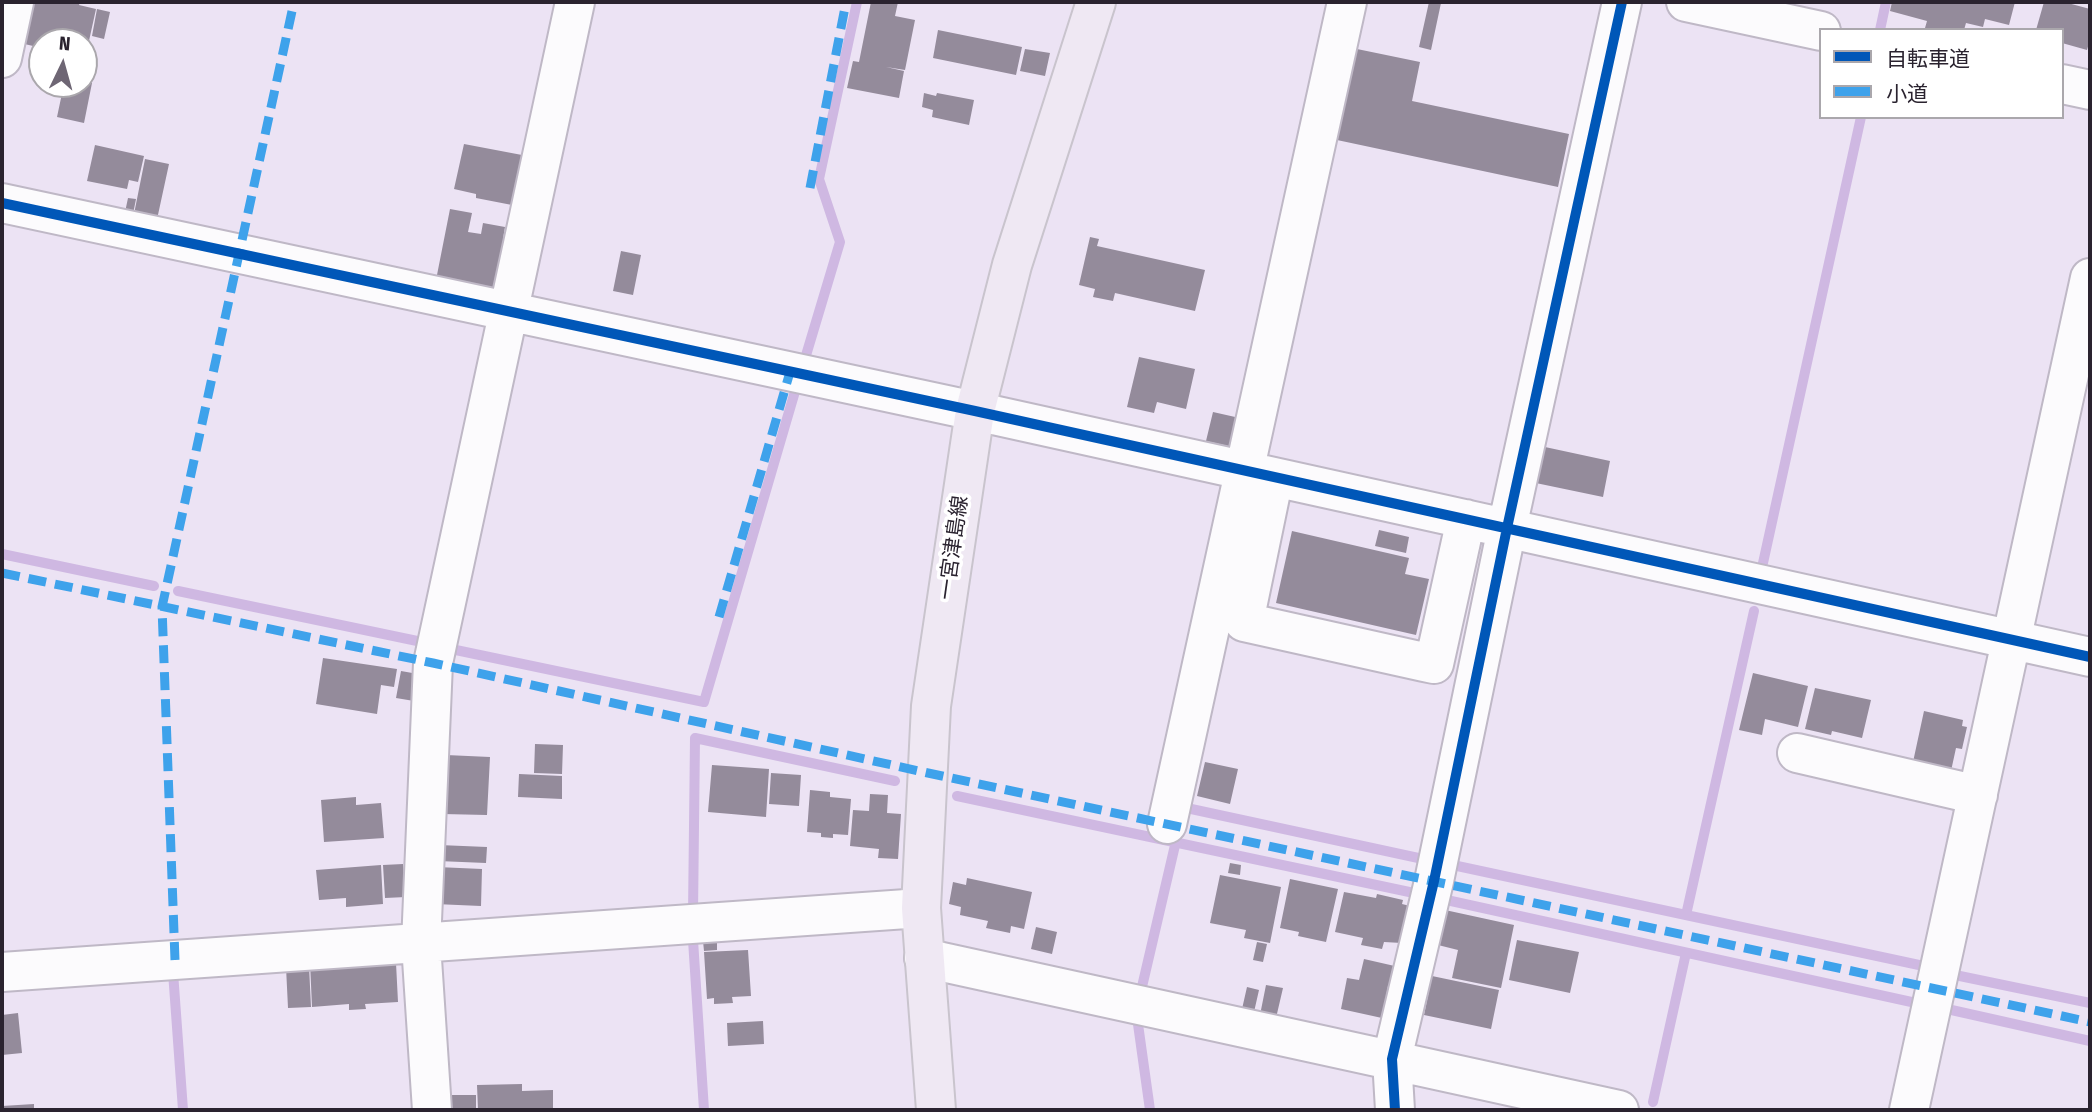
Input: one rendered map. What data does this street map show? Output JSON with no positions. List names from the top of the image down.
{
  "streets": {
    "main road": ["一宮津島線"]
  },
  "legend": ["自転車道", "小道"],
  "north": "top"
}
